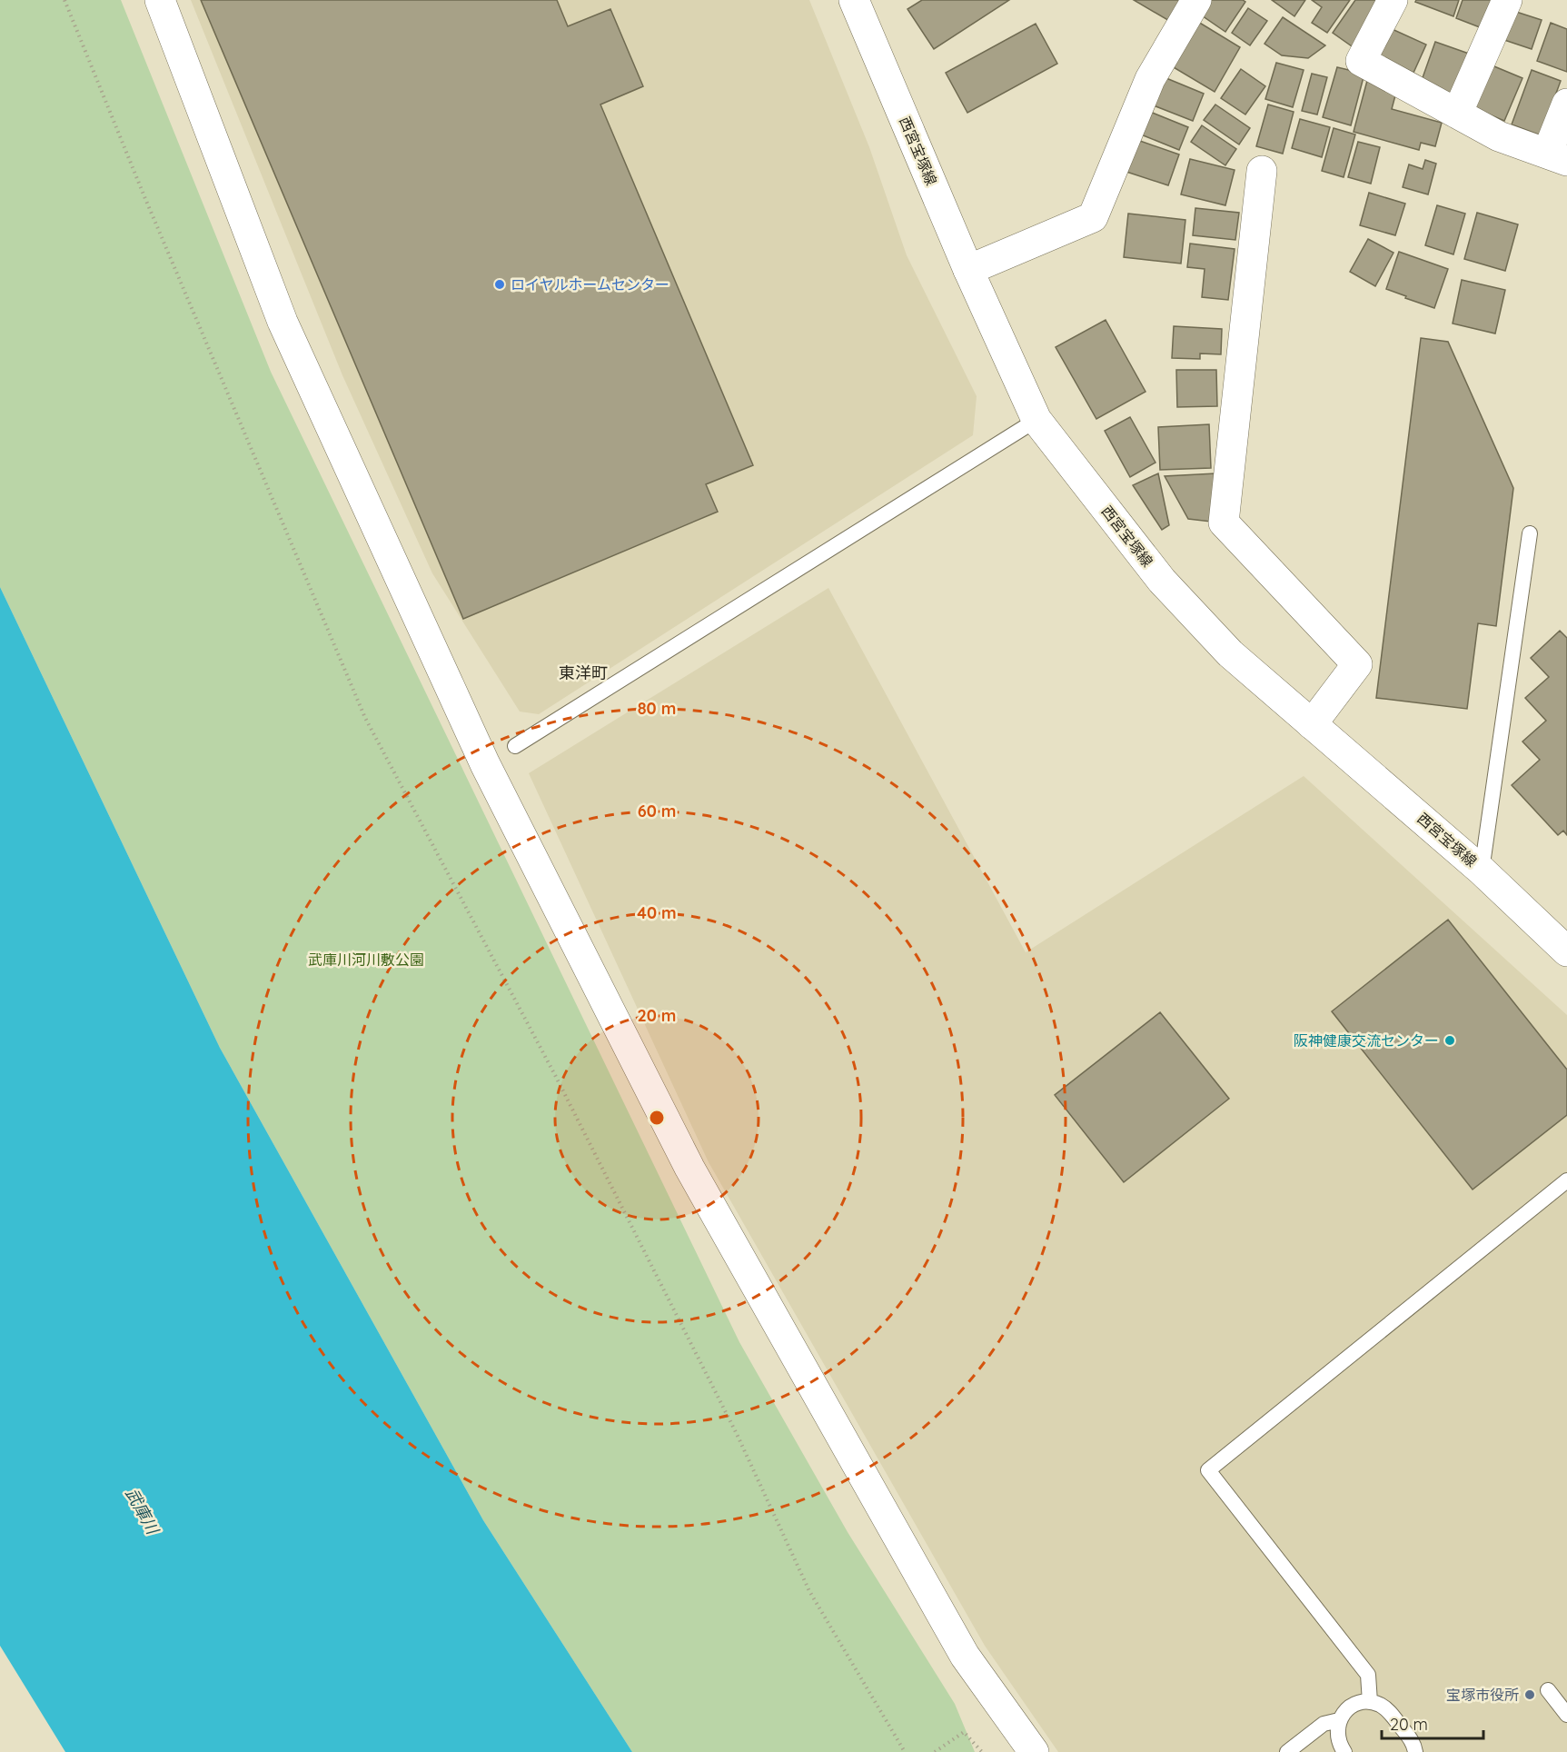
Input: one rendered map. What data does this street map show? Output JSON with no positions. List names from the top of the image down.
{
  "streets": {
    "street": ["西宮宝塚線"]
  },
  "districts": ["東洋町"],
  "water": ["武庫川"],
  "parks": ["武庫川河川敷公園"],
  "places": ["ロイヤルホームセンター", "阪神健康交流センター", "宝塚市役所"],
  "scale_bar": "20 m",
  "rings": [
    "80 m",
    "60 m",
    "40 m",
    "20 m"
  ]
}
